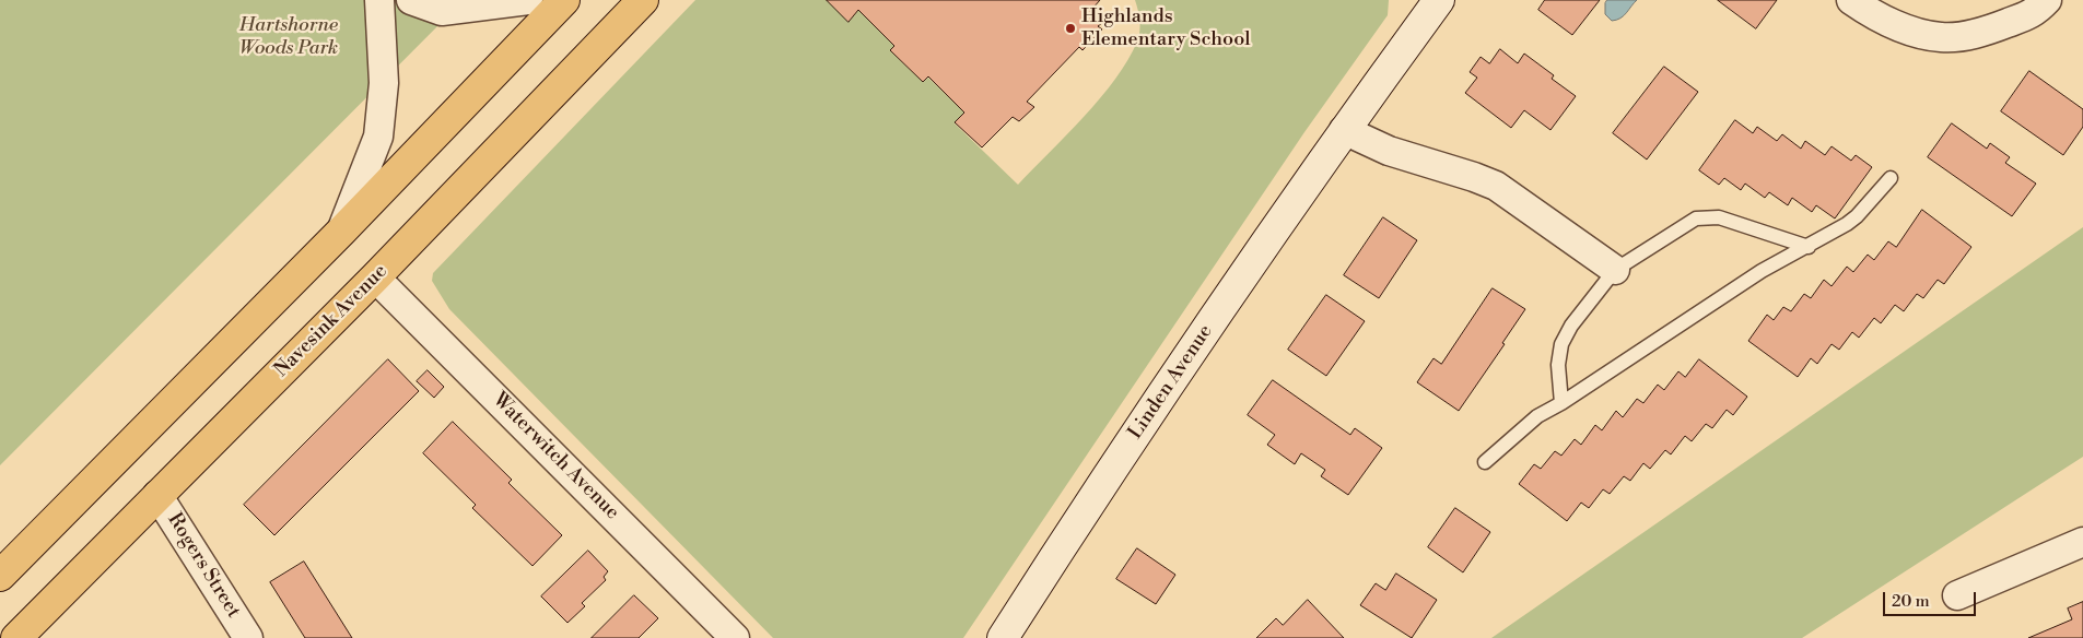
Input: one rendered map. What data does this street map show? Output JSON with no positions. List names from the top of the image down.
{
  "streets": {
    "highway": ["Navesink Avenue"],
    "street": ["Linden Avenue", "Waterwitch Avenue", "Rogers Street"]
  },
  "crossings": [
    ["Navesink Avenue", "Waterwitch Avenue"],
    ["Navesink Avenue", "Rogers Street"]
  ],
  "parks": ["Hartshorne Woods Park"],
  "places": ["Highlands Elementary School"],
  "scale_bar": "20 m"
}
